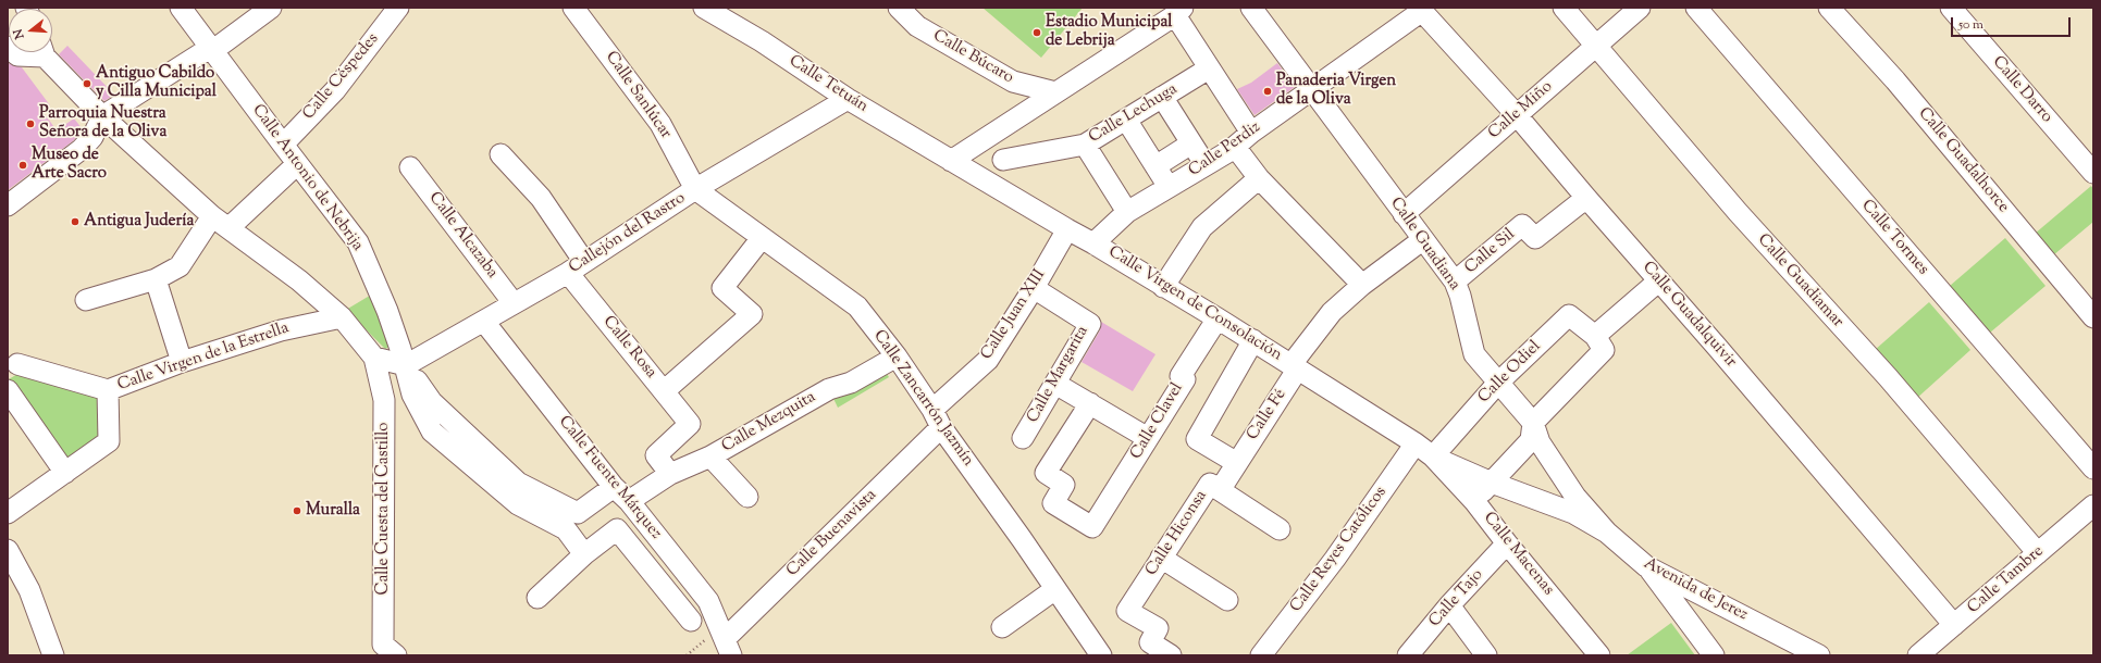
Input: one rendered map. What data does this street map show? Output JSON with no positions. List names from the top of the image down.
{
  "streets": {
    "street": [
      "Calle Búcaro",
      "Calle Céspedes",
      "Calle Tetuán",
      "Calle Darro",
      "Calle Sanlúcar",
      "Calle Miño",
      "Calle Lechuga",
      "Calle Perdiz",
      "Calle Guadalhorce",
      "Calle Antonio de Nebrija",
      "Callejón del Rastro",
      "Calle Alcazaba",
      "Calle Tormes",
      "Calle Guadiana",
      "Calle Sil",
      "Calle Guadiamar",
      "Calle Virgen de Consolación",
      "Calle Juan XIII",
      "Calle Guadalquivir",
      "Calle Rosa",
      "Calle Virgen de la Estrella",
      "Calle Odiel",
      "Calle Margarita",
      "Calle Zancarrón Jazmín",
      "Calle Fé",
      "Calle Clavel",
      "Calle Mezquita",
      "Calle Fuente Márquez",
      "Calle Cuesta del Castillo",
      "Calle Buenavista",
      "Calle Hiconsa",
      "Calle Reyes Católicos",
      "Calle Macenas",
      "Calle Tambre",
      "Avenida de Jerez",
      "Calle Tajo"
    ]
  },
  "crossings": [
    ["Calle Céspedes", "Calle Antonio de Nebrija"],
    ["Calle Tetuán", "Callejón del Rastro"],
    ["Calle Tetuán", "Calle Virgen de Consolación"],
    ["Calle Sanlúcar", "Callejón del Rastro"],
    ["Calle Sanlúcar", "Calle Zancarrón Jazmín"],
    ["Calle Miño", "Calle Guadiana"],
    ["Calle Miño", "Calle Guadiamar"],
    ["Calle Miño", "Calle Guadalquivir"],
    ["Calle Perdiz", "Calle Guadiana"],
    ["Calle Perdiz", "Calle Virgen de Consolación"],
    ["Calle Perdiz", "Calle Guadalquivir"],
    ["Calle Antonio de Nebrija", "Callejón del Rastro"],
    ["Callejón del Rastro", "Calle Alcazaba"],
    ["Callejón del Rastro", "Calle Rosa"],
    ["Callejón del Rastro", "Calle Zancarrón Jazmín"],
    ["Callejón del Rastro", "Calle Fuente Márquez"],
    ["Calle Guadiana", "Calle Sil"],
    ["Calle Guadiana", "Calle Odiel"],
    ["Calle Guadiana", "Calle Fé"],
    ["Calle Guadiana", "Avenida de Jerez"],
    ["Calle Sil", "Calle Guadalquivir"],
    ["Calle Guadiamar", "Calle Tambre"],
    ["Calle Virgen de Consolación", "Calle Juan XIII"],
    ["Calle Virgen de Consolación", "Calle Odiel"],
    ["Calle Virgen de Consolación", "Calle Fé"],
    ["Calle Virgen de Consolación", "Calle Clavel"],
    ["Calle Virgen de Consolación", "Calle Reyes Católicos"],
    ["Calle Virgen de Consolación", "Calle Macenas"],
    ["Calle Virgen de Consolación", "Avenida de Jerez"],
    ["Calle Juan XIII", "Calle Margarita"],
    ["Calle Juan XIII", "Calle Zancarrón Jazmín"],
    ["Calle Juan XIII", "Calle Buenavista"],
    ["Calle Guadalquivir", "Calle Tambre"],
    ["Calle Rosa", "Calle Mezquita"],
    ["Calle Odiel", "Calle Macenas"],
    ["Calle Odiel", "Avenida de Jerez"],
    ["Calle Zancarrón Jazmín", "Calle Mezquita"],
    ["Calle Zancarrón Jazmín", "Calle Buenavista"],
    ["Calle Fé", "Calle Hiconsa"],
    ["Calle Mezquita", "Calle Fuente Márquez"],
    ["Calle Fuente Márquez", "Calle Buenavista"],
    ["Calle Macenas", "Avenida de Jerez"],
    ["Calle Macenas", "Calle Tajo"]
  ],
  "places": [
    "Estadio Municipal de Lebrija",
    "Antiguo Cabildo y Cilla Municipal",
    "Panaderia Virgen de la Oliva",
    "Parroquia Nuestra Señora de la Oliva",
    "Museo de Arte Sacro",
    "Antigua Judería",
    "Muralla"
  ],
  "scale_bar": "50 m",
  "north": "left"
}
